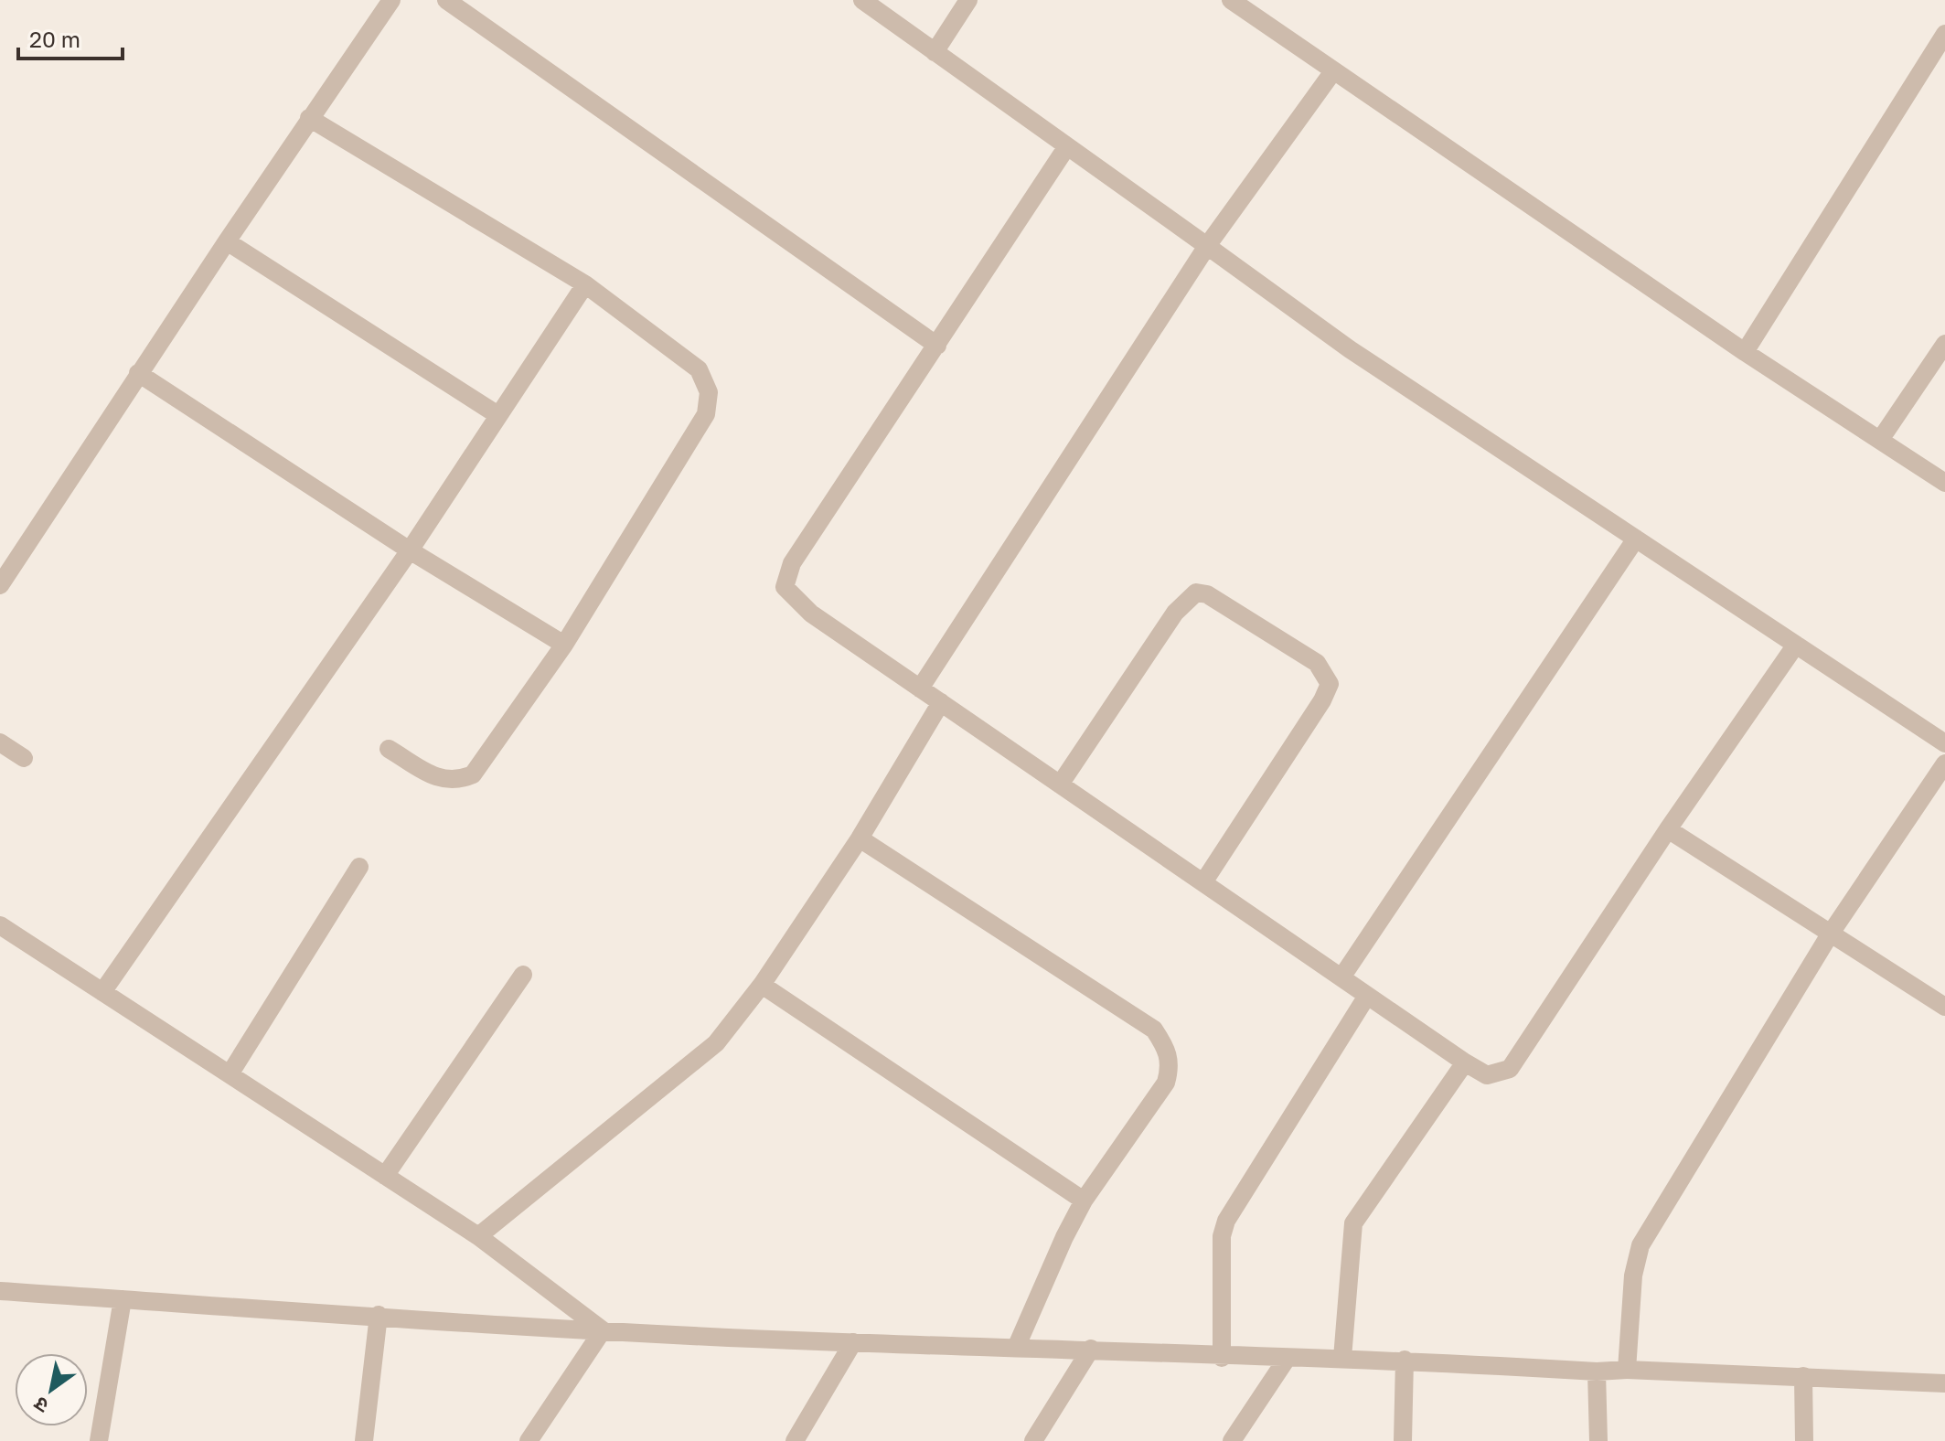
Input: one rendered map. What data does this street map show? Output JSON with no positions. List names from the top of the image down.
{
  "scale_bar": "20 m",
  "north": "bottom left"
}
